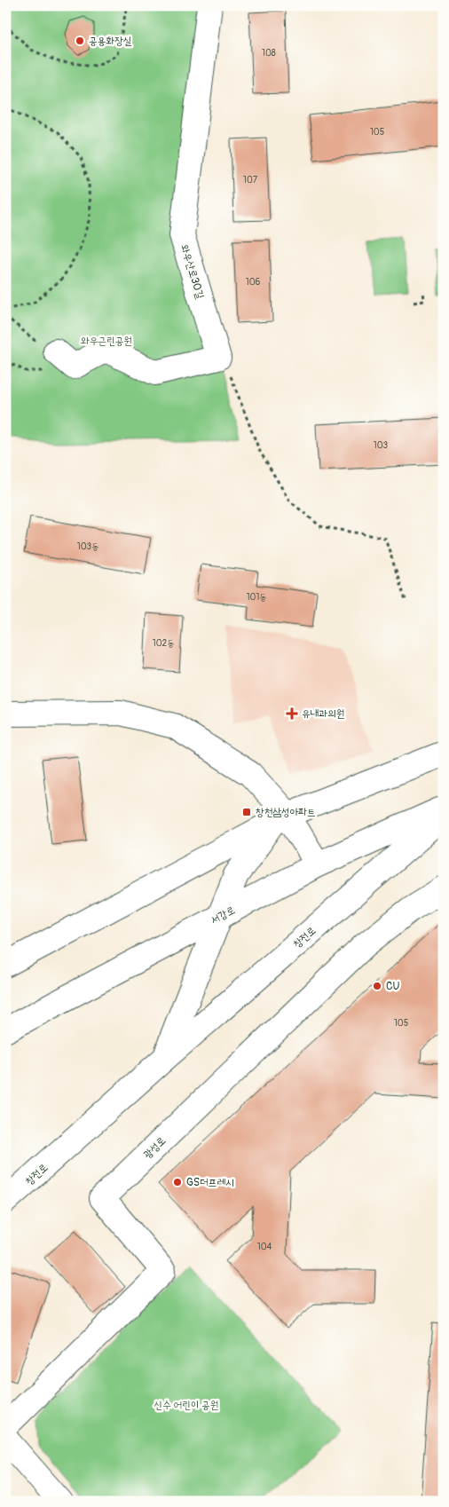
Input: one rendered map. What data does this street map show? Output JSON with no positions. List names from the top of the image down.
{
  "streets": {
    "main road": [
      "와우산로30길",
      "서강로",
      "창전로",
      "광성로"
    ]
  },
  "crossings": [
    ["서강로", "창전로"]
  ],
  "parks": ["와우근린공원", "신수 어린이 공원"],
  "places": {
    "other": ["공용화장실", "CU", "GS더프레시"],
    "health": ["유내과의원"],
    "transit": ["창천삼성아파트"]
  },
  "house_numbers": [
    "108",
    "105",
    "107",
    "106",
    "103",
    "103동",
    "101동",
    "102동",
    "105",
    "104"
  ]
}
